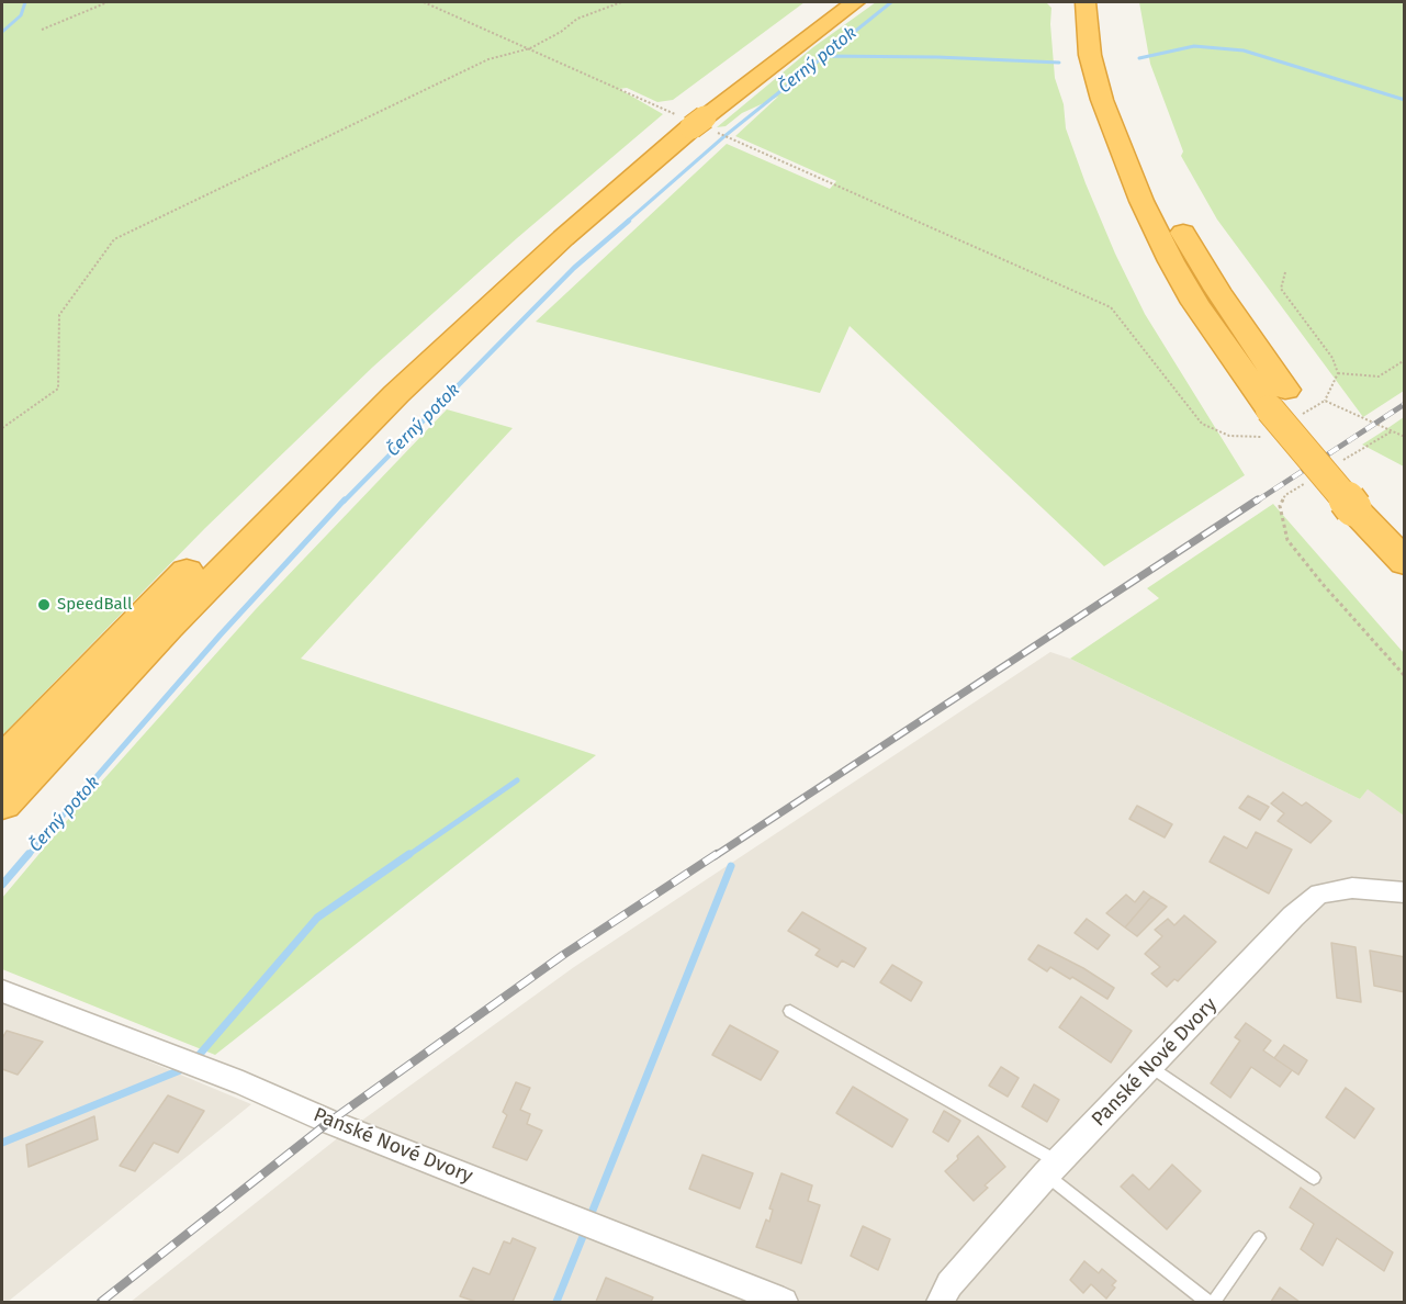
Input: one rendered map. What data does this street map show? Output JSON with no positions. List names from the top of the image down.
{
  "streets": {
    "street": ["Panské Nové Dvory"]
  },
  "water": ["Černý potok"],
  "places": ["SpeedBall"]
}
